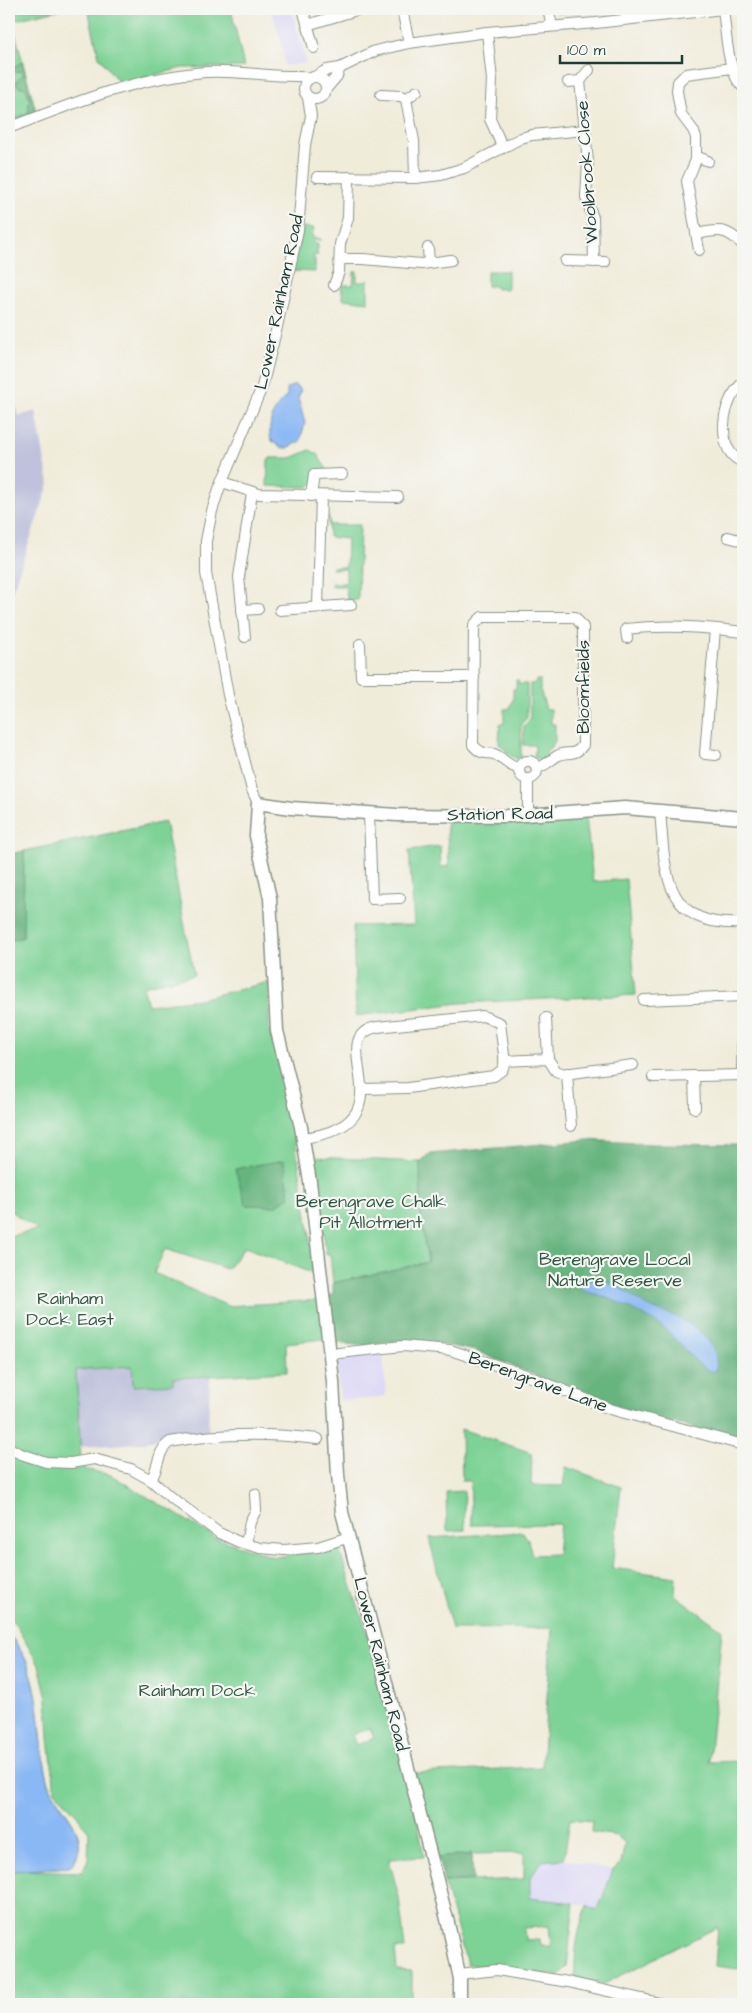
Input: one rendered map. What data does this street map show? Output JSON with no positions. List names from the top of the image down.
{
  "streets": {
    "main road": ["Lower Rainham Road", "Station Road"],
    "street": ["Woolbrook Close", "Bloomfields", "Berengrave Lane"]
  },
  "crossings": [
    ["Lower Rainham Road", "Station Road"],
    ["Lower Rainham Road", "Berengrave Lane"]
  ],
  "parks": [
    "Berengrave Chalk Pit Allotment",
    "Berengrave Local Nature Reserve",
    "Rainham Dock East",
    "Rainham Dock"
  ],
  "scale_bar": "100 m"
}
